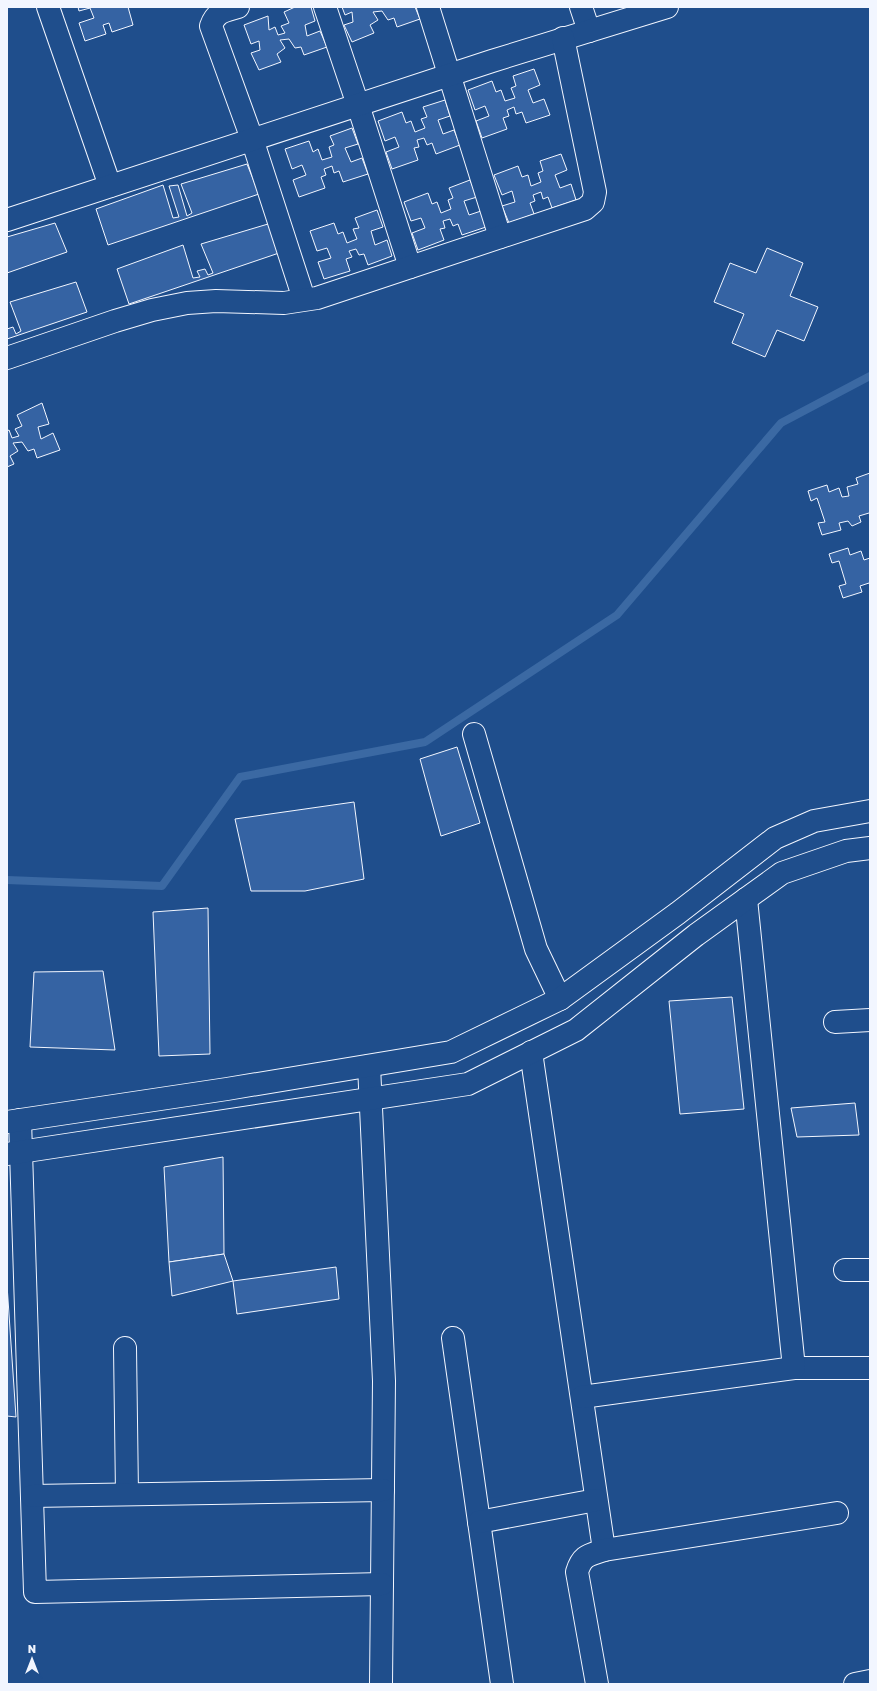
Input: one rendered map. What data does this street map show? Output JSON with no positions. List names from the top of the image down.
{
  "north": "top"
}
